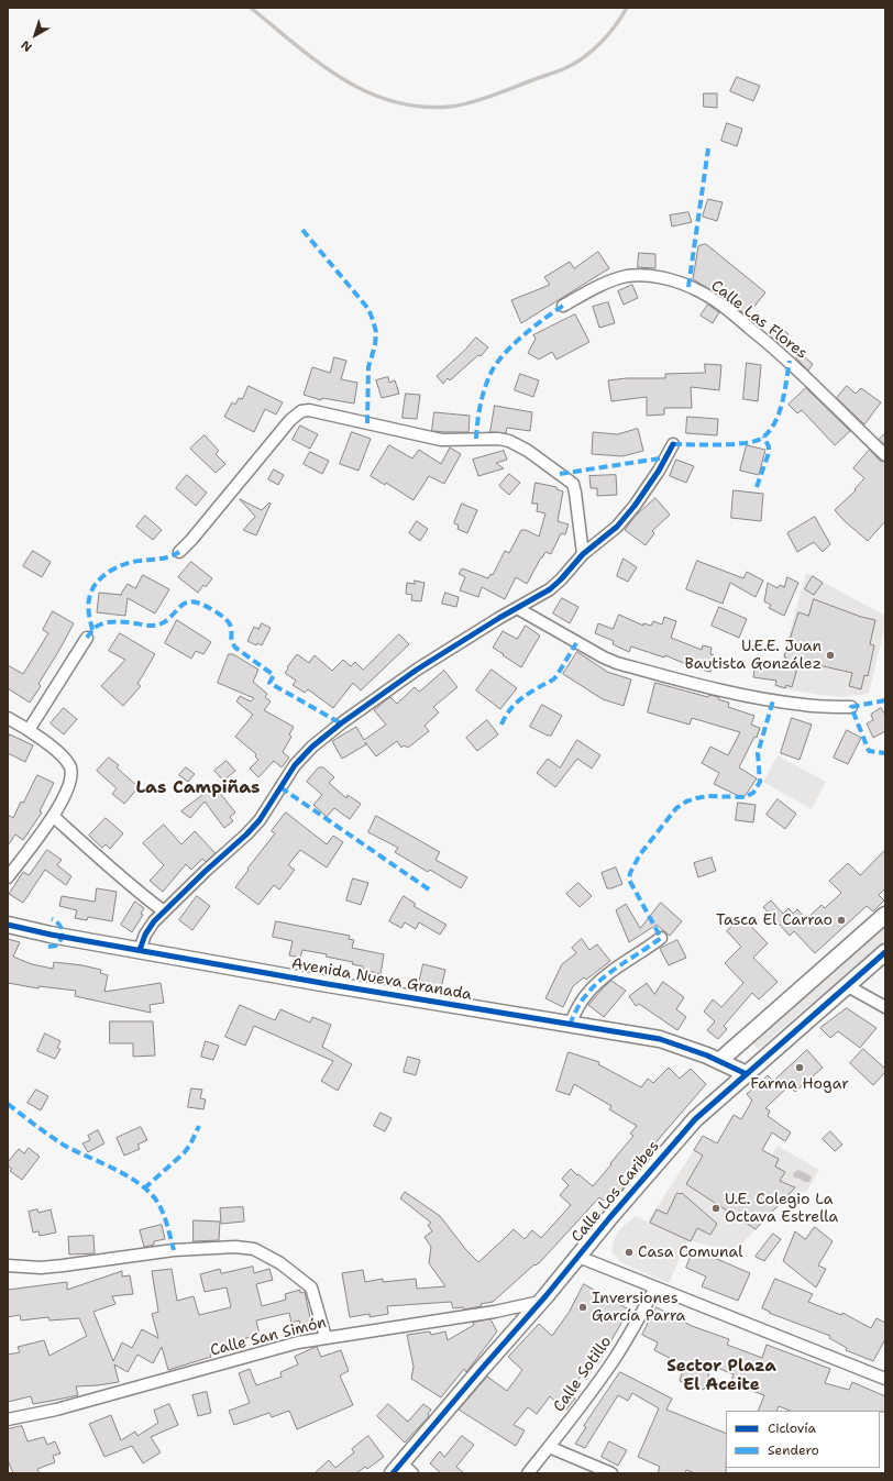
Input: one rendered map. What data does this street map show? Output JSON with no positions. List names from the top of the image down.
{
  "streets": {
    "street": [
      "Calle Las Flores",
      "Avenida Nueva Granada",
      "Calle Los Caribes",
      "Calle San Simón",
      "Calle Sotillo"
    ]
  },
  "crossings": [
    ["Avenida Nueva Granada", "Calle Los Caribes"],
    ["Calle Los Caribes", "Calle San Simón"]
  ],
  "districts": ["Las Campiñas", "Sector Plaza El Aceite"],
  "places": [
    "U.E.E. Juan Bautista González",
    "Tasca El Carrao",
    "Farma Hogar",
    "U.E. Colegio La Octava Estrella",
    "Casa Comunal",
    "Inversiones García Parra"
  ],
  "legend": ["Ciclovía", "Sendero"],
  "north": "bottom left"
}
